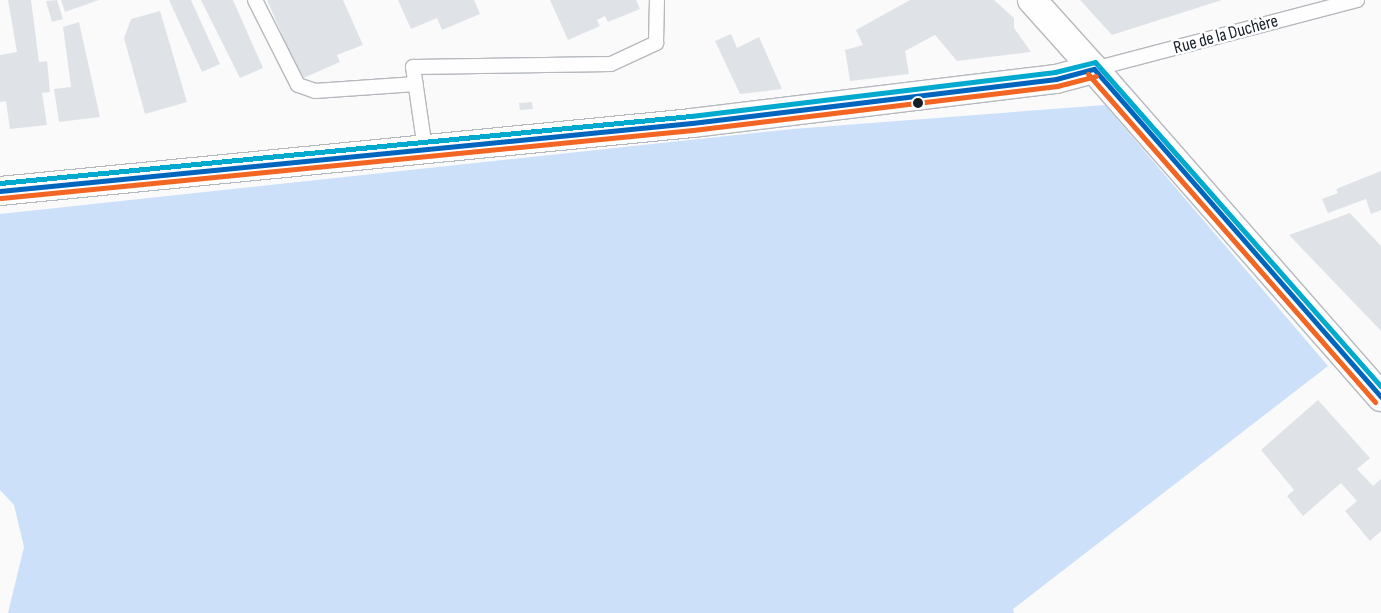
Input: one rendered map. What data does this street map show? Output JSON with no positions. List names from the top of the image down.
{
  "streets": {
    "lane": ["Rue de la Duchère"]
  }
}
